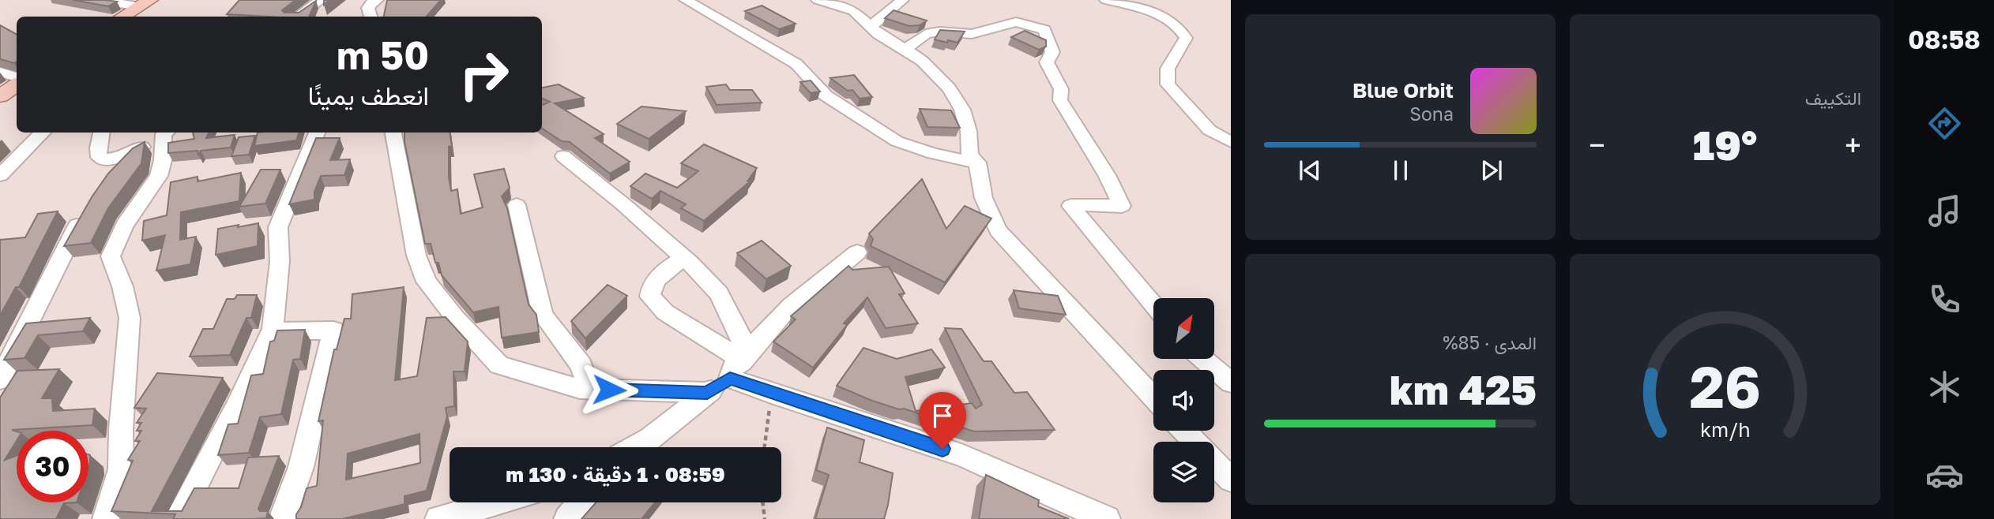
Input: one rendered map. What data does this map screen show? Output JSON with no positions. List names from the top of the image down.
{
  "north": "top right",
  "page": {
    "tabs": "08:58",
    "tile": [
      "التكييف",
      ["المدى · 85%", "425 km"]
    ],
    "turn": ["50 m", "انعطف يمينًا"],
    "song": ["Blue Orbit", "Sona"],
    "heat": ["−", "19°", "+"],
    "limit": "30",
    "trip": "08:59 · 1 دقيقة · 130 m",
    "gauge": ["26", "km/h"]
  }
}
